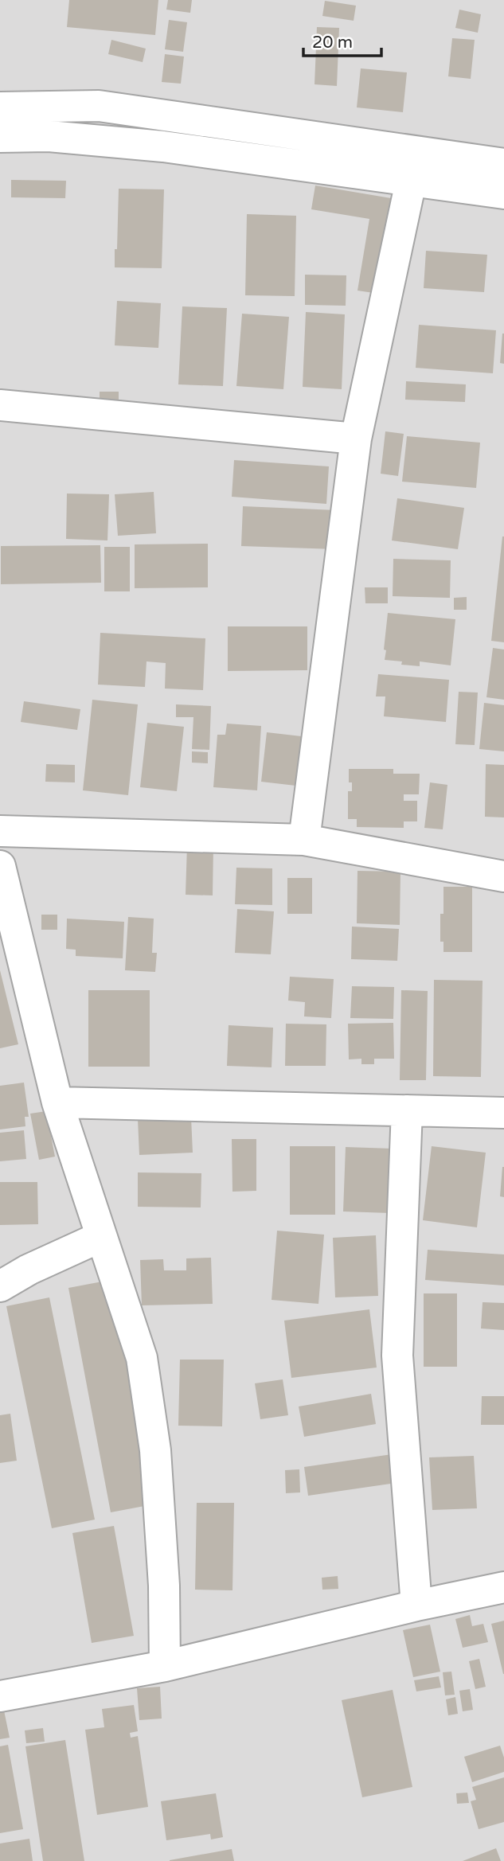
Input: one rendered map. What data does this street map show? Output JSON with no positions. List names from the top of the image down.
{
  "scale_bar": "20 m"
}
